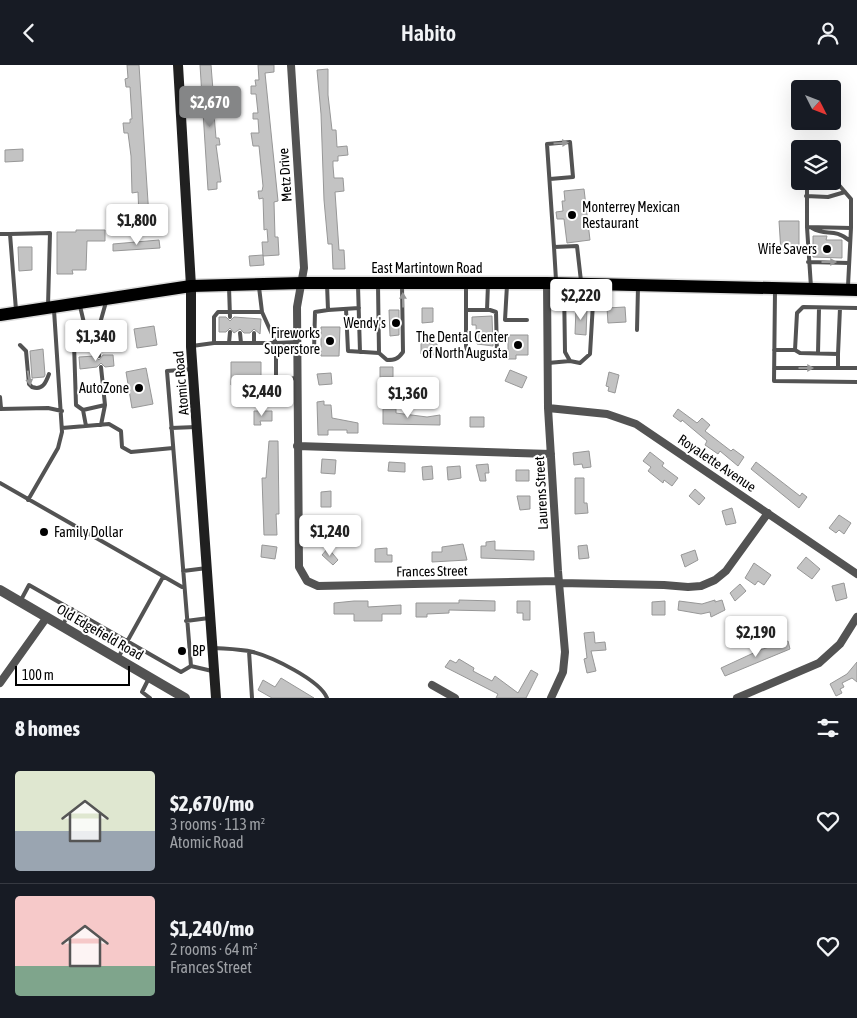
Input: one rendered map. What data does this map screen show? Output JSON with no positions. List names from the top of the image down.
{
  "streets": {
    "main road": ["East Martintown Road", "Atomic Road"],
    "street": [
      "Metz Drive",
      "Royalette Avenue",
      "Laurens Street",
      "Frances Street",
      "Old Edgefield Road"
    ]
  },
  "crossings": [
    ["Metz Drive", "East Martintown Road"],
    ["Metz Drive", "Frances Street"],
    ["East Martintown Road", "Atomic Road"],
    ["East Martintown Road", "Laurens Street"],
    ["East Martintown Road", "Frances Street"],
    ["Royalette Avenue", "Laurens Street"],
    ["Royalette Avenue", "Frances Street"],
    ["Laurens Street", "Frances Street"]
  ],
  "places": [
    "Monterrey Mexican Restaurant",
    "Wife Savers",
    "Wendy's",
    "Fireworks Superstore",
    "The Dental Center of North Augusta",
    "AutoZone",
    "Family Dollar",
    "BP"
  ],
  "scale_bar": "100 m",
  "north": "bottom right",
  "page": {
    "header": "Habito",
    "price": [
      "$2,670",
      "$1,800",
      "$2,220",
      "$1,340",
      "$2,440",
      "$1,360",
      "$1,240",
      "$2,190"
    ],
    "scale": "100 m",
    "heading": "8 homes",
    "list": [
      {
        "name": "$2,670/mo",
        "note": "3 rooms · 113 m² · Atomic Road"
      },
      {
        "name": "$1,240/mo",
        "note": "2 rooms · 64 m² · Frances Street"
      }
    ]
  }
}
